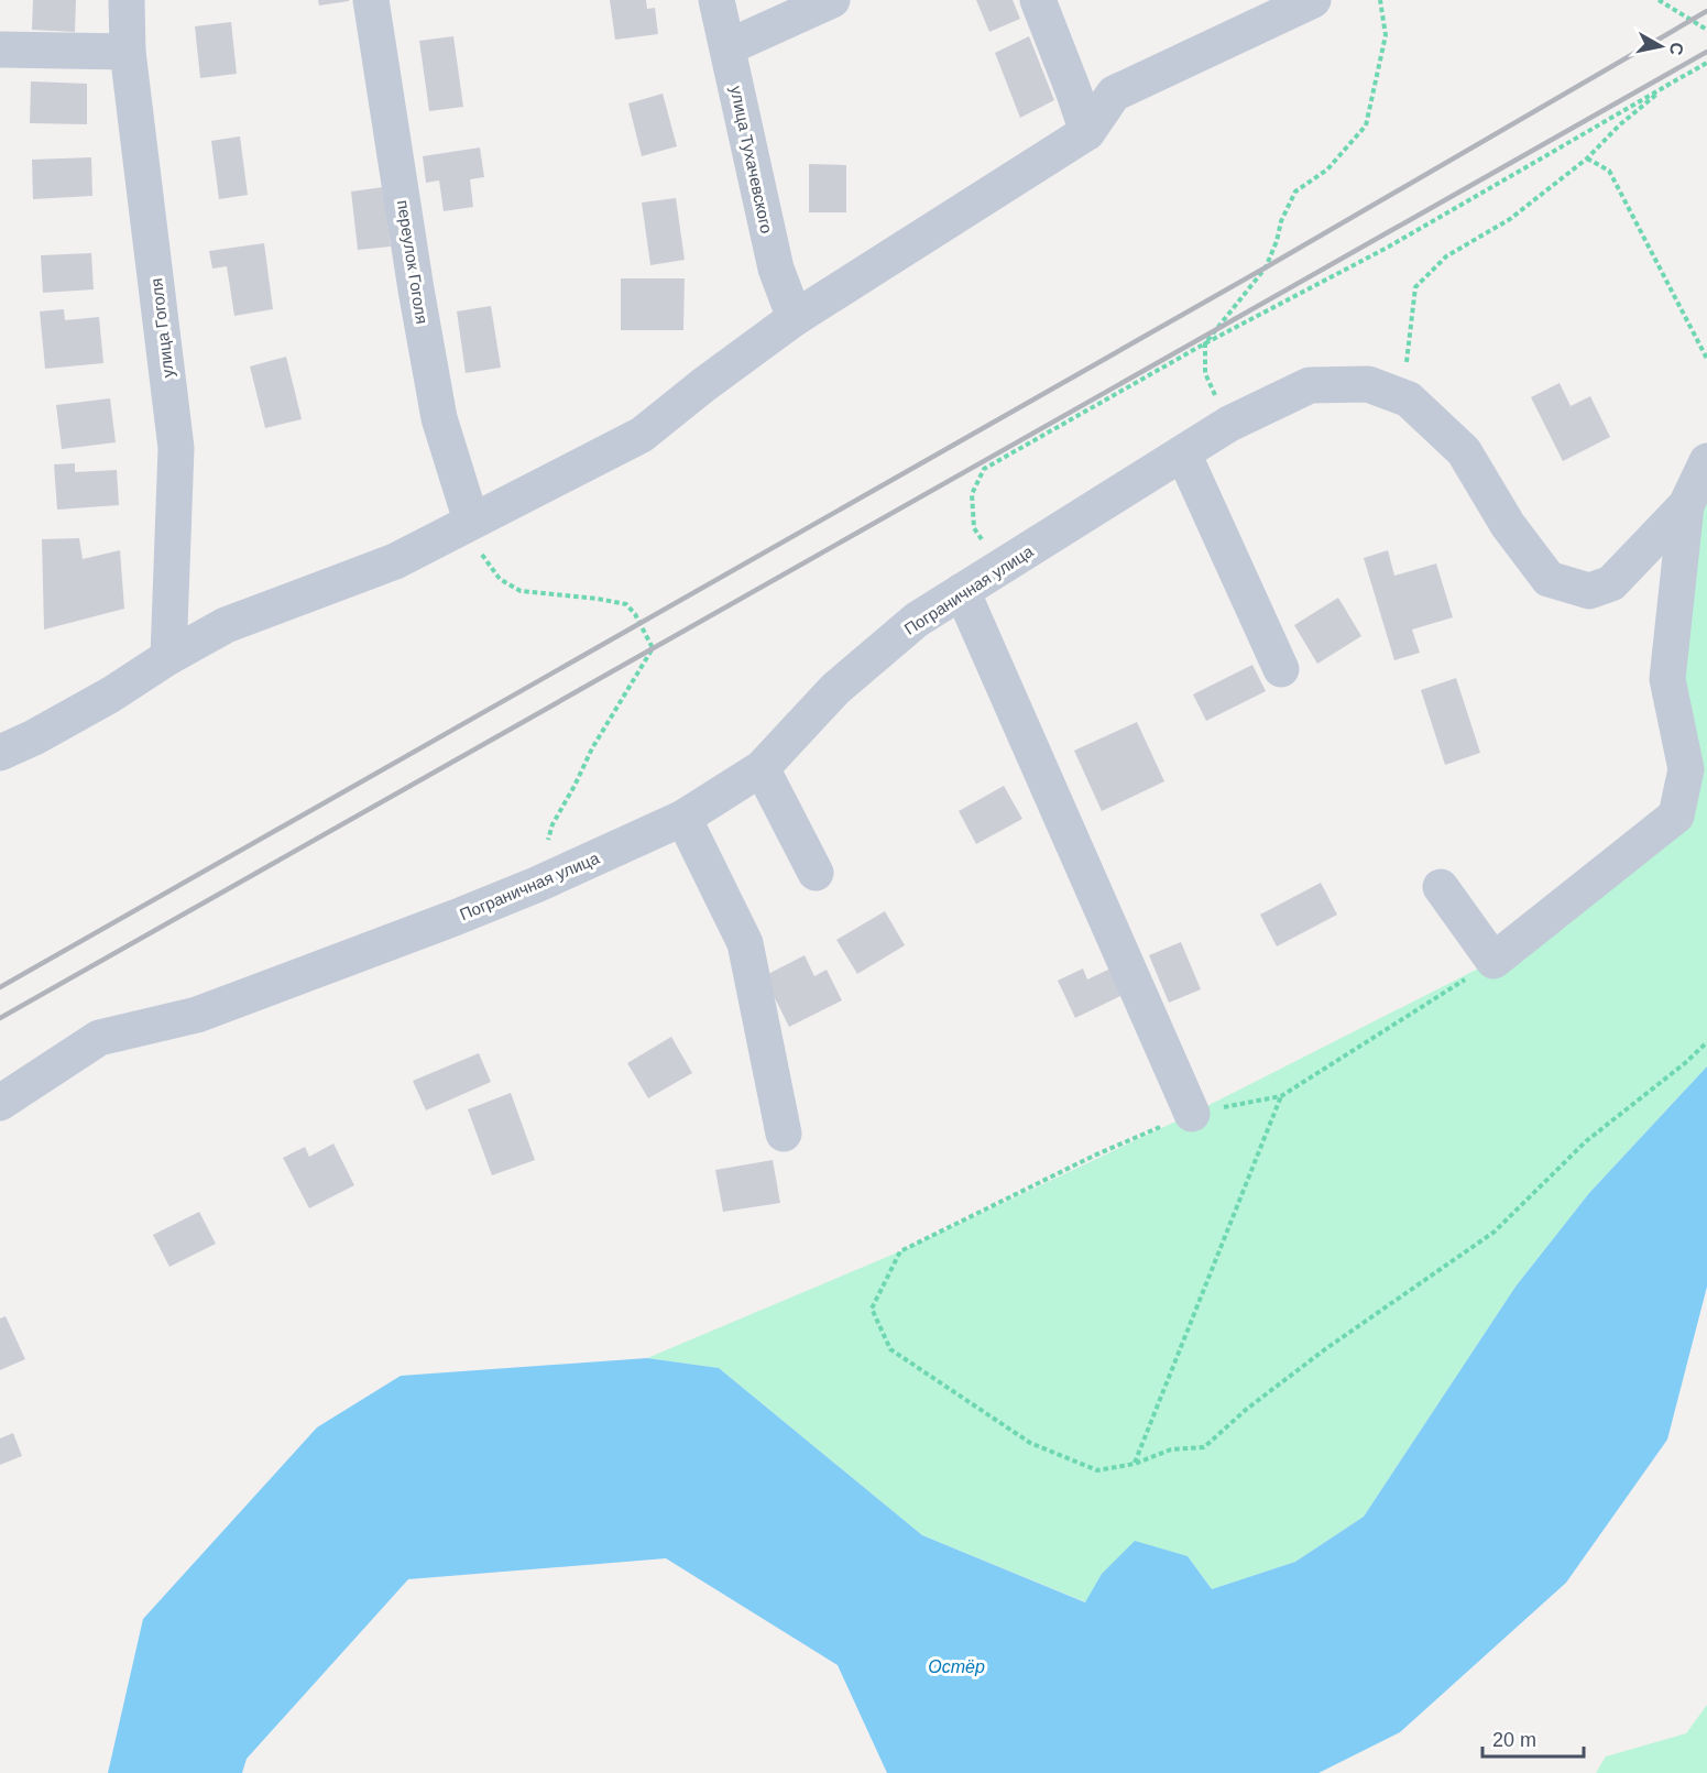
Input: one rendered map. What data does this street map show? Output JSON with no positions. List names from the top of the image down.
{
  "streets": {
    "street": [
      "улица Тухачевского",
      "переулок Гоголя",
      "улица Гоголя",
      "Пограничная улица"
    ]
  },
  "water": ["Остёр"],
  "scale_bar": "20 m",
  "north": "right"
}
